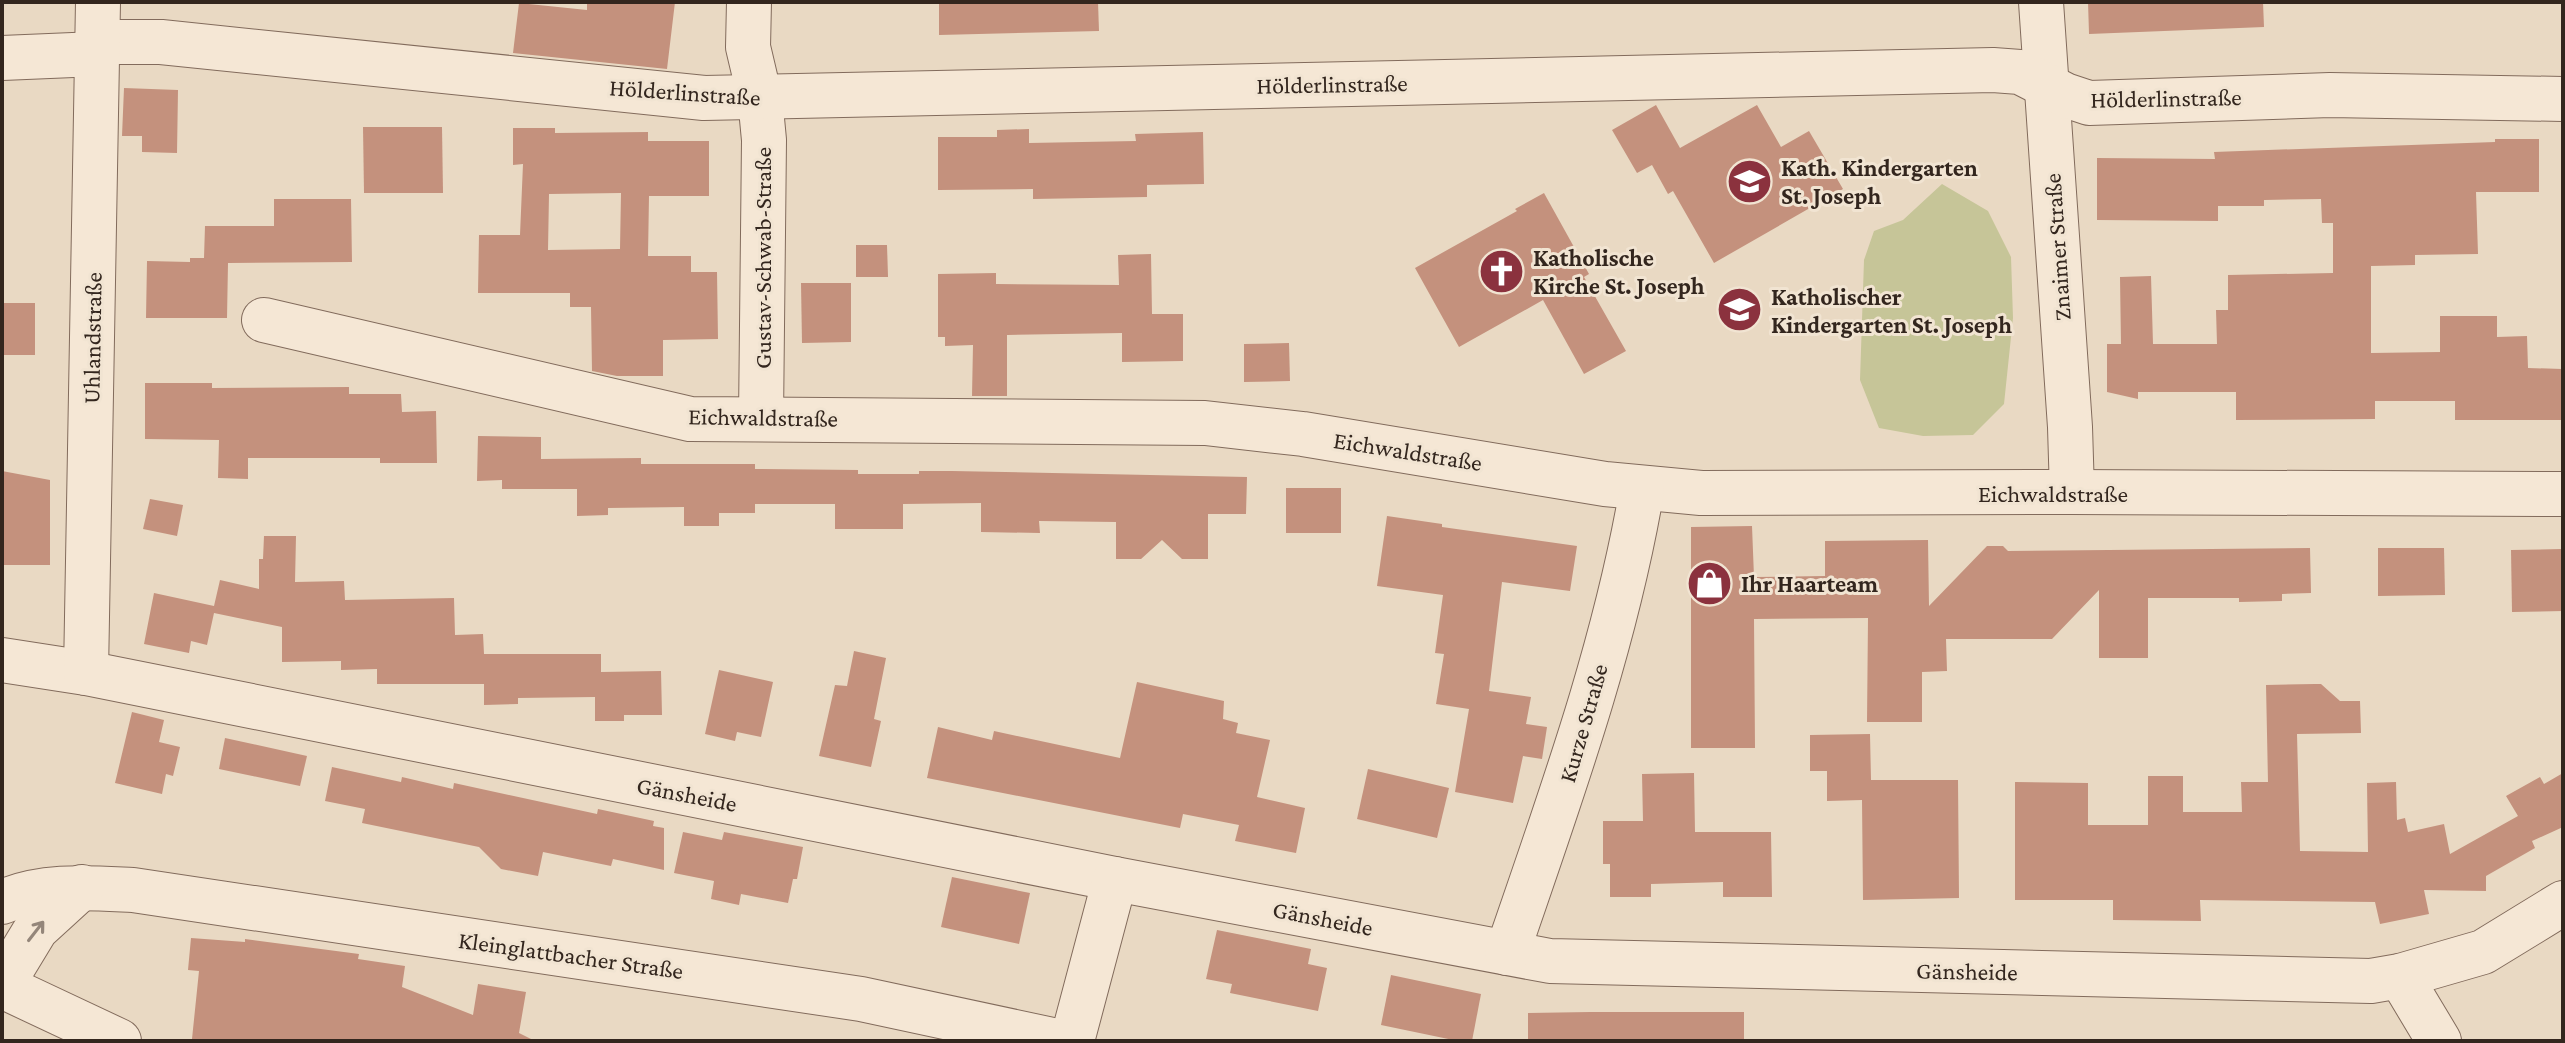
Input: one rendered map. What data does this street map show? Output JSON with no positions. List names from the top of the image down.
{
  "streets": {
    "street": [
      "Hölderlinstraße",
      "Znaimer Straße",
      "Gustav-Schwab-Straße",
      "Uhlandstraße",
      "Eichwaldstraße",
      "Kurze Straße",
      "Gänsheide",
      "Kleinglattbacher Straße"
    ]
  },
  "crossings": [
    ["Hölderlinstraße", "Znaimer Straße"],
    ["Hölderlinstraße", "Gustav-Schwab-Straße"],
    ["Hölderlinstraße", "Uhlandstraße"],
    ["Znaimer Straße", "Eichwaldstraße"],
    ["Gustav-Schwab-Straße", "Eichwaldstraße"],
    ["Uhlandstraße", "Gänsheide"],
    ["Eichwaldstraße", "Kurze Straße"],
    ["Kurze Straße", "Gänsheide"]
  ],
  "places": {
    "school or university": ["Kath. Kindergarten St. Joseph", "Katholischer Kindergarten St. Joseph"],
    "church": ["Katholische Kirche St. Joseph"],
    "shop": ["Ihr Haarteam"]
  }
}
